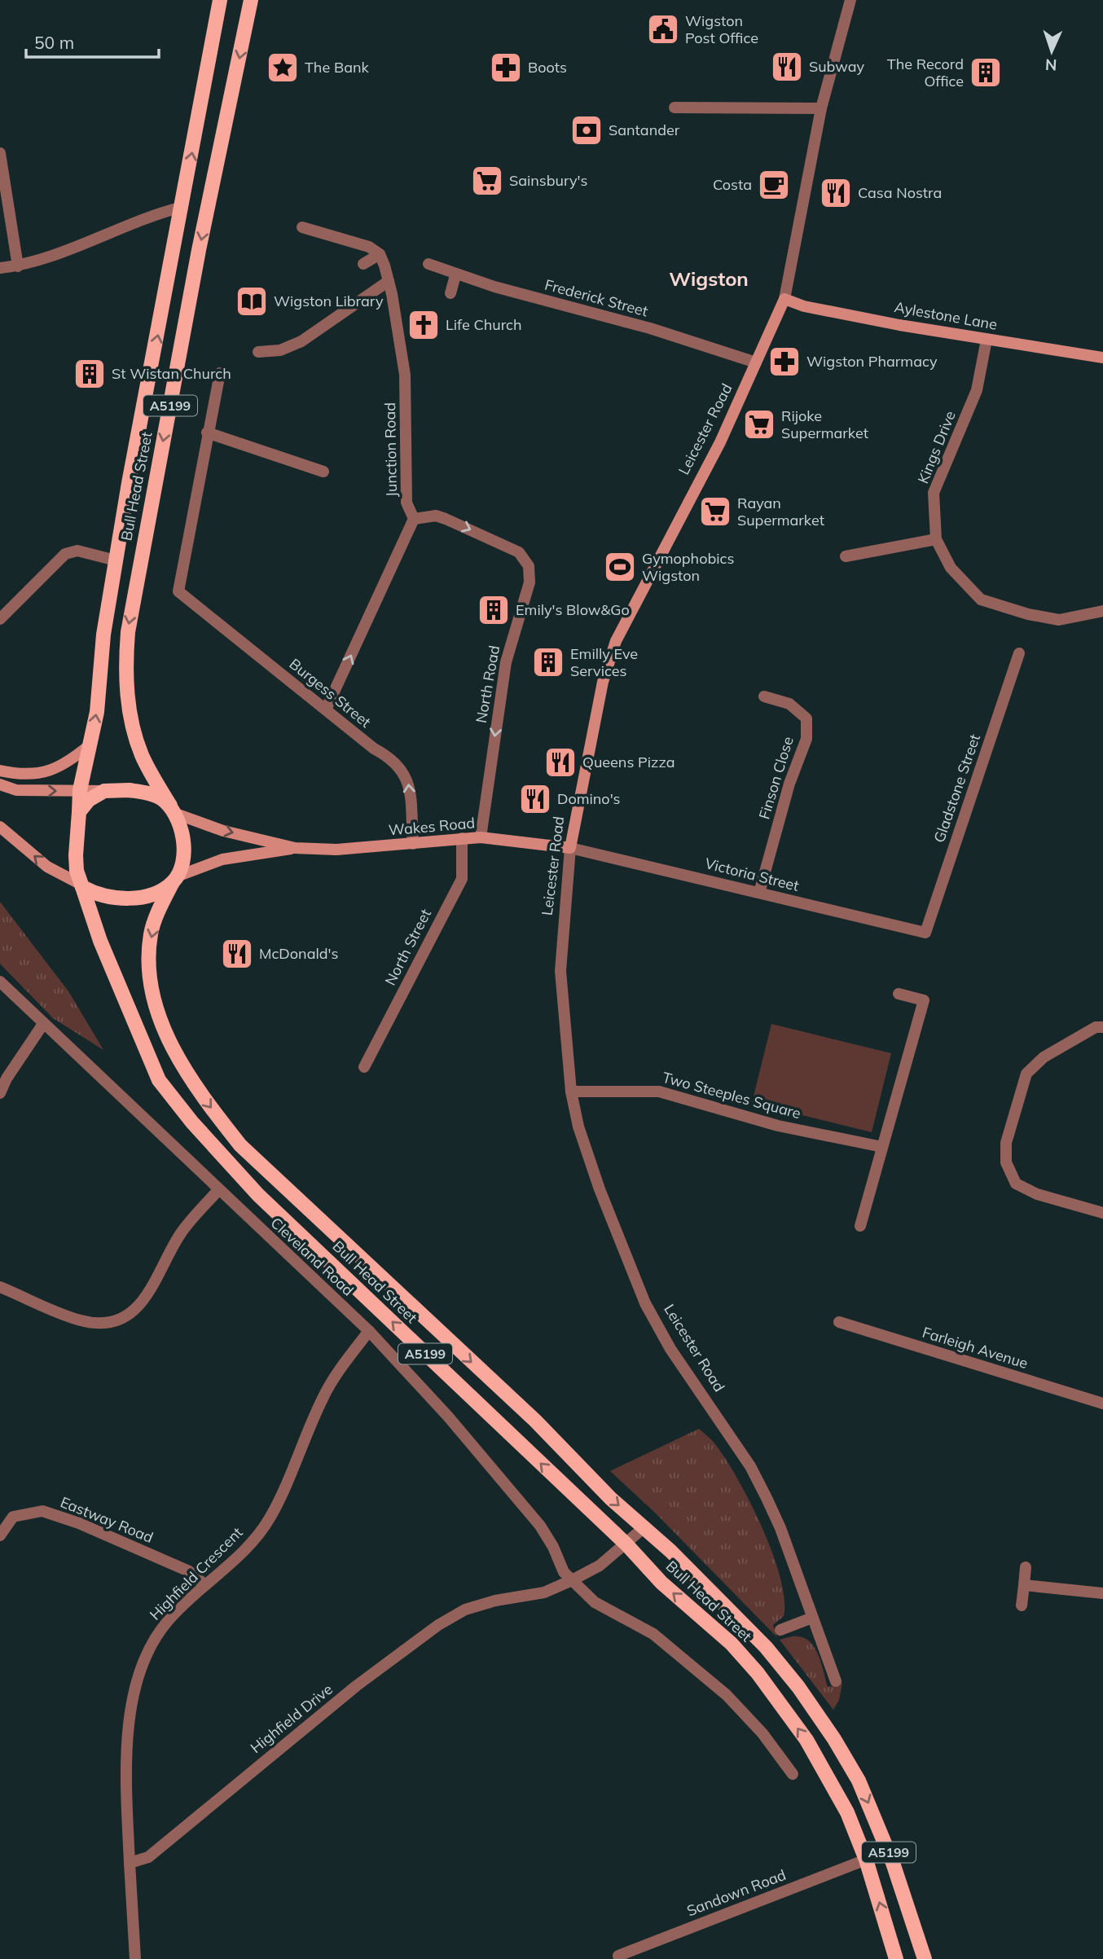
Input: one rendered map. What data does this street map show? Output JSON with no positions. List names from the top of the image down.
{
  "streets": {
    "main road": [
      "Aylestone Lane",
      "A5199",
      "Leicester Road",
      "Bull Head Street",
      "Wakes Road"
    ],
    "street": [
      "Frederick Street",
      "Kings Drive",
      "Junction Road",
      "North Road",
      "Burgess Street",
      "Finson Close",
      "Gladstone Street",
      "Victoria Street",
      "North Street",
      "Two Steeples Square",
      "Cleveland Road",
      "Farleigh Avenue",
      "Eastway Road",
      "Highfield Crescent",
      "Highfield Drive",
      "Sandown Road"
    ]
  },
  "crossings": [
    ["Frederick Street", "Leicester Road"],
    ["Aylestone Lane", "Leicester Road"],
    ["Aylestone Lane", "Kings Drive"],
    ["A5199", "Bull Head Street"],
    ["A5199", "Sandown Road"],
    ["Leicester Road", "Wakes Road"],
    ["Leicester Road", "Victoria Street"],
    ["Leicester Road", "Two Steeples Square"],
    ["Junction Road", "North Road"],
    ["Bull Head Street", "Wakes Road"],
    ["Bull Head Street", "Highfield Drive"],
    ["Bull Head Street", "Sandown Road"],
    ["North Road", "Wakes Road"],
    ["Burgess Street", "Wakes Road"],
    ["Finson Close", "Victoria Street"],
    ["Gladstone Street", "Victoria Street"],
    ["Wakes Road", "Victoria Street"],
    ["Wakes Road", "North Street"],
    ["Cleveland Road", "Highfield Crescent"],
    ["Cleveland Road", "Highfield Drive"],
    ["Eastway Road", "Highfield Crescent"],
    ["Highfield Crescent", "Highfield Drive"]
  ],
  "one_way": ["North Road"],
  "districts": ["Wigston"],
  "places": {
    "public building": ["Wigston Post Office"],
    "restaurant": [
      "Subway",
      "Casa Nostra",
      "Queens Pizza",
      "Domino's",
      "McDonald's"
    ],
    "place": ["The Bank"],
    "pharmacy": ["Boots", "Wigston Pharmacy"],
    "building": [
      "The Record Office",
      "St Wistan Church",
      "Emily's Blow&Go",
      "Emilly Eve Services"
    ],
    "bank": ["Santander"],
    "supermarket": ["Sainsbury's", "Rijoke Supermarket", "Rayan Supermarket"],
    "cafe": ["Costa"],
    "library": ["Wigston Library"],
    "church": ["Life Church"],
    "sports": ["Gymophobics Wigston"]
  },
  "scale_bar": "50 m",
  "north": "bottom"
}
